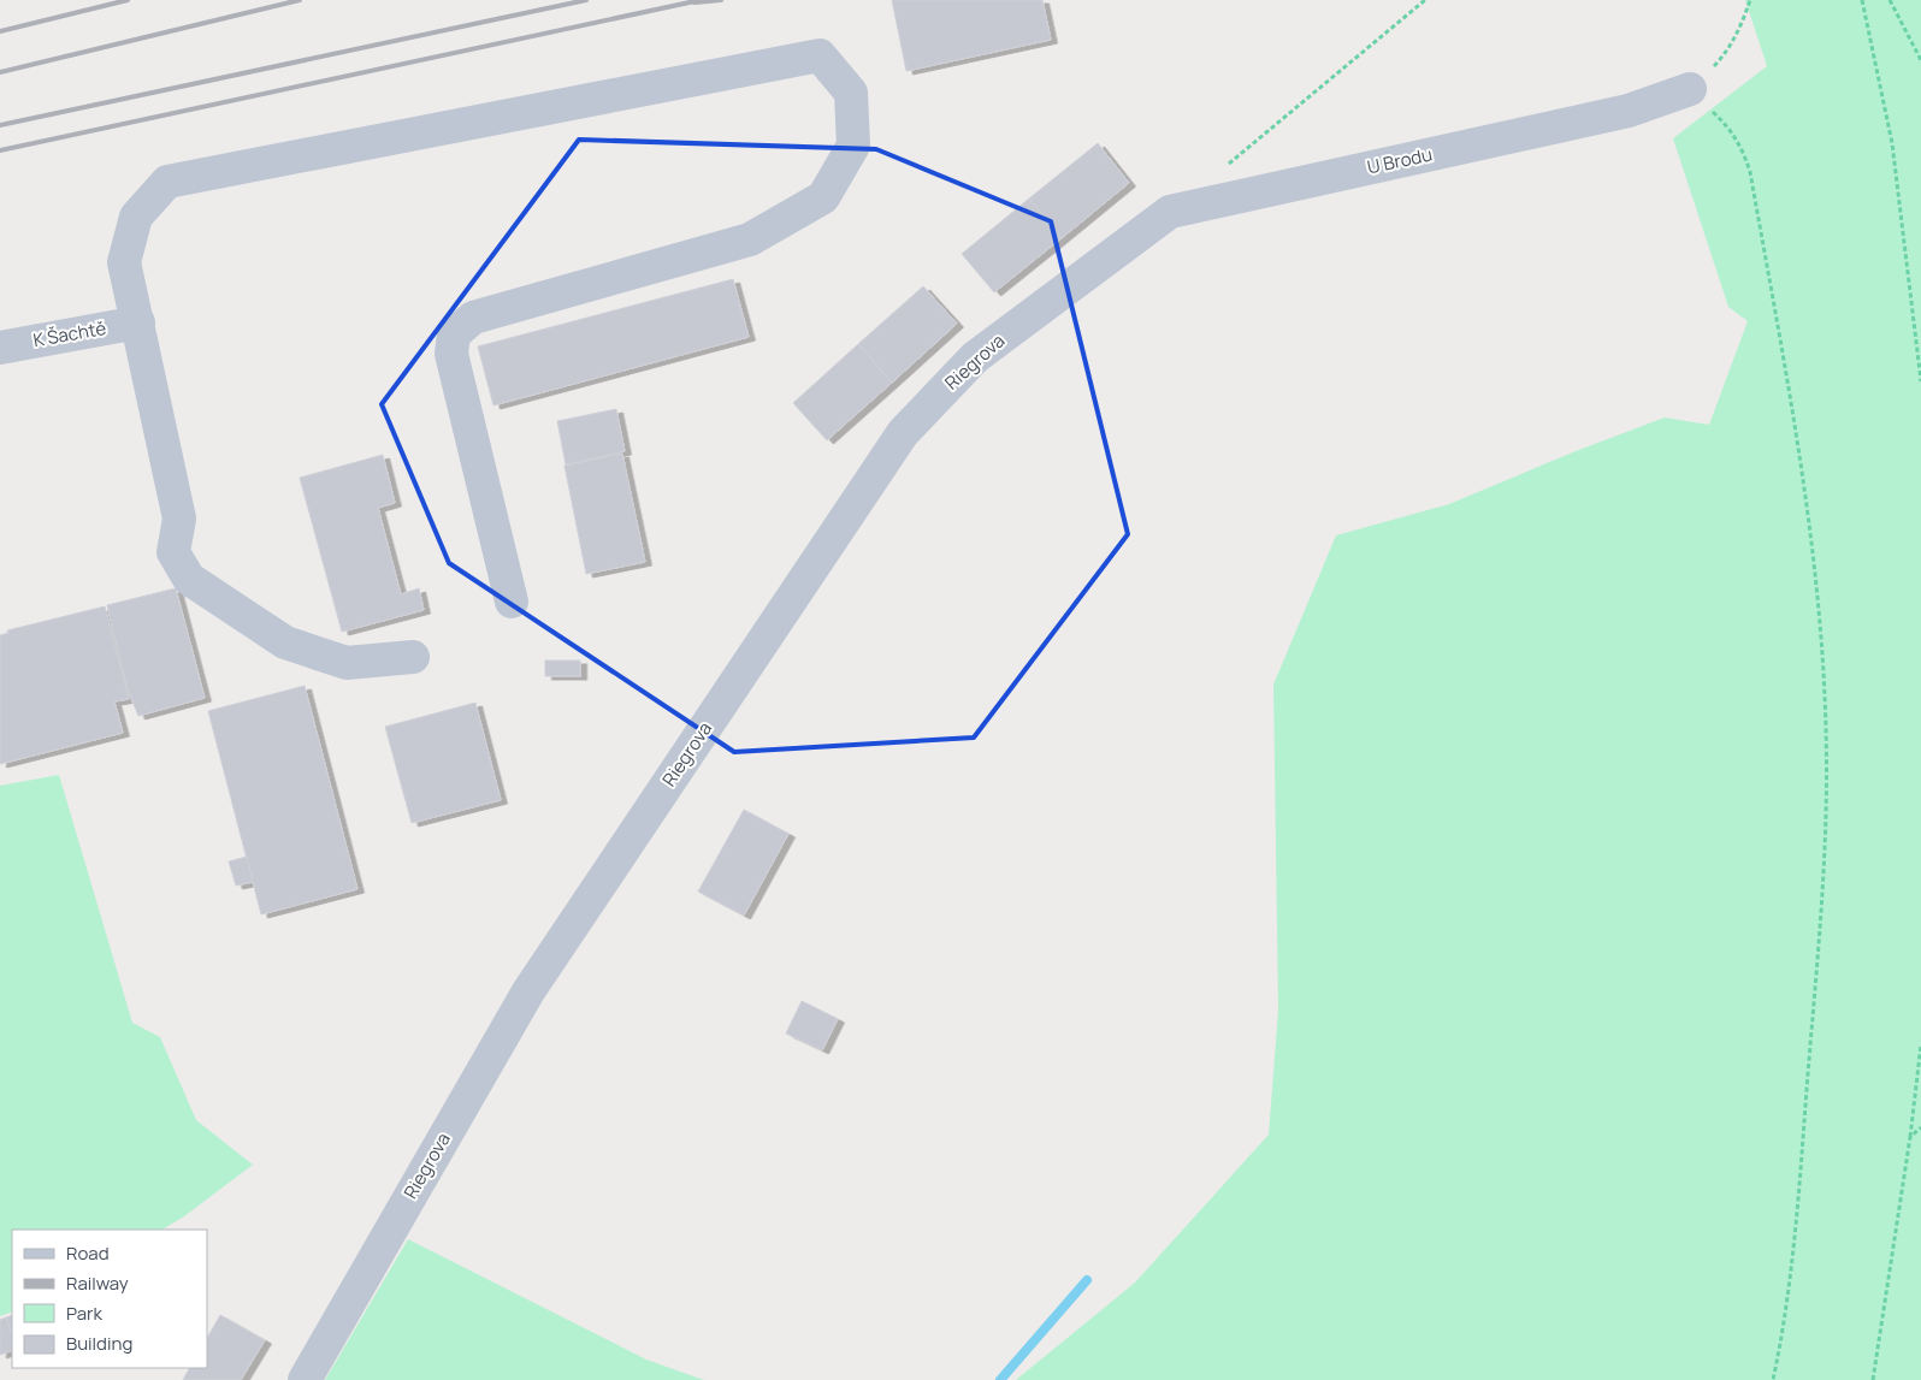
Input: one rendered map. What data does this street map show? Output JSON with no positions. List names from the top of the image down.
{
  "streets": {
    "street": ["U Brodu", "K Šachtě", "Riegrova"]
  },
  "crossings": [
    ["U Brodu", "Riegrova"]
  ],
  "legend": [
    "Road",
    "Railway",
    "Park",
    "Building"
  ]
}
